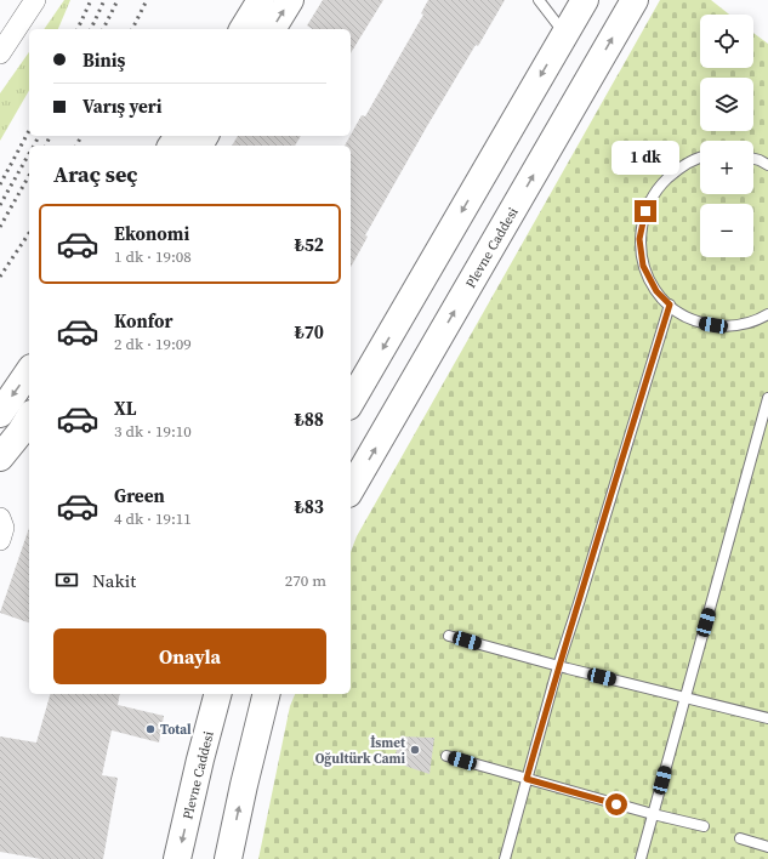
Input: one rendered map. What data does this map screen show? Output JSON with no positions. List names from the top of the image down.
{
  "streets": {
    "main road": ["Plevne Caddesi"]
  },
  "places": ["Total", "İsmet Oğultürk Cami"],
  "page": {
    "map_buttons": ["+", "−"],
    "banner": ["Biniş", "Varış yeri"],
    "bubble": "1 dk",
    "heading": "Araç seç",
    "list": [
      {
        "name": "Ekonomi",
        "note": "1 dk · 19:08",
        "value": "₺52"
      },
      {
        "name": "Konfor",
        "note": "2 dk · 19:09",
        "value": "₺70"
      },
      {
        "name": "XL",
        "note": "3 dk · 19:10",
        "value": "₺88"
      },
      {
        "name": "Green",
        "note": "4 dk · 19:11",
        "value": "₺83"
      }
    ],
    "pay": ["Nakit", "270 m"],
    "buttons": "Onayla"
  }
}
